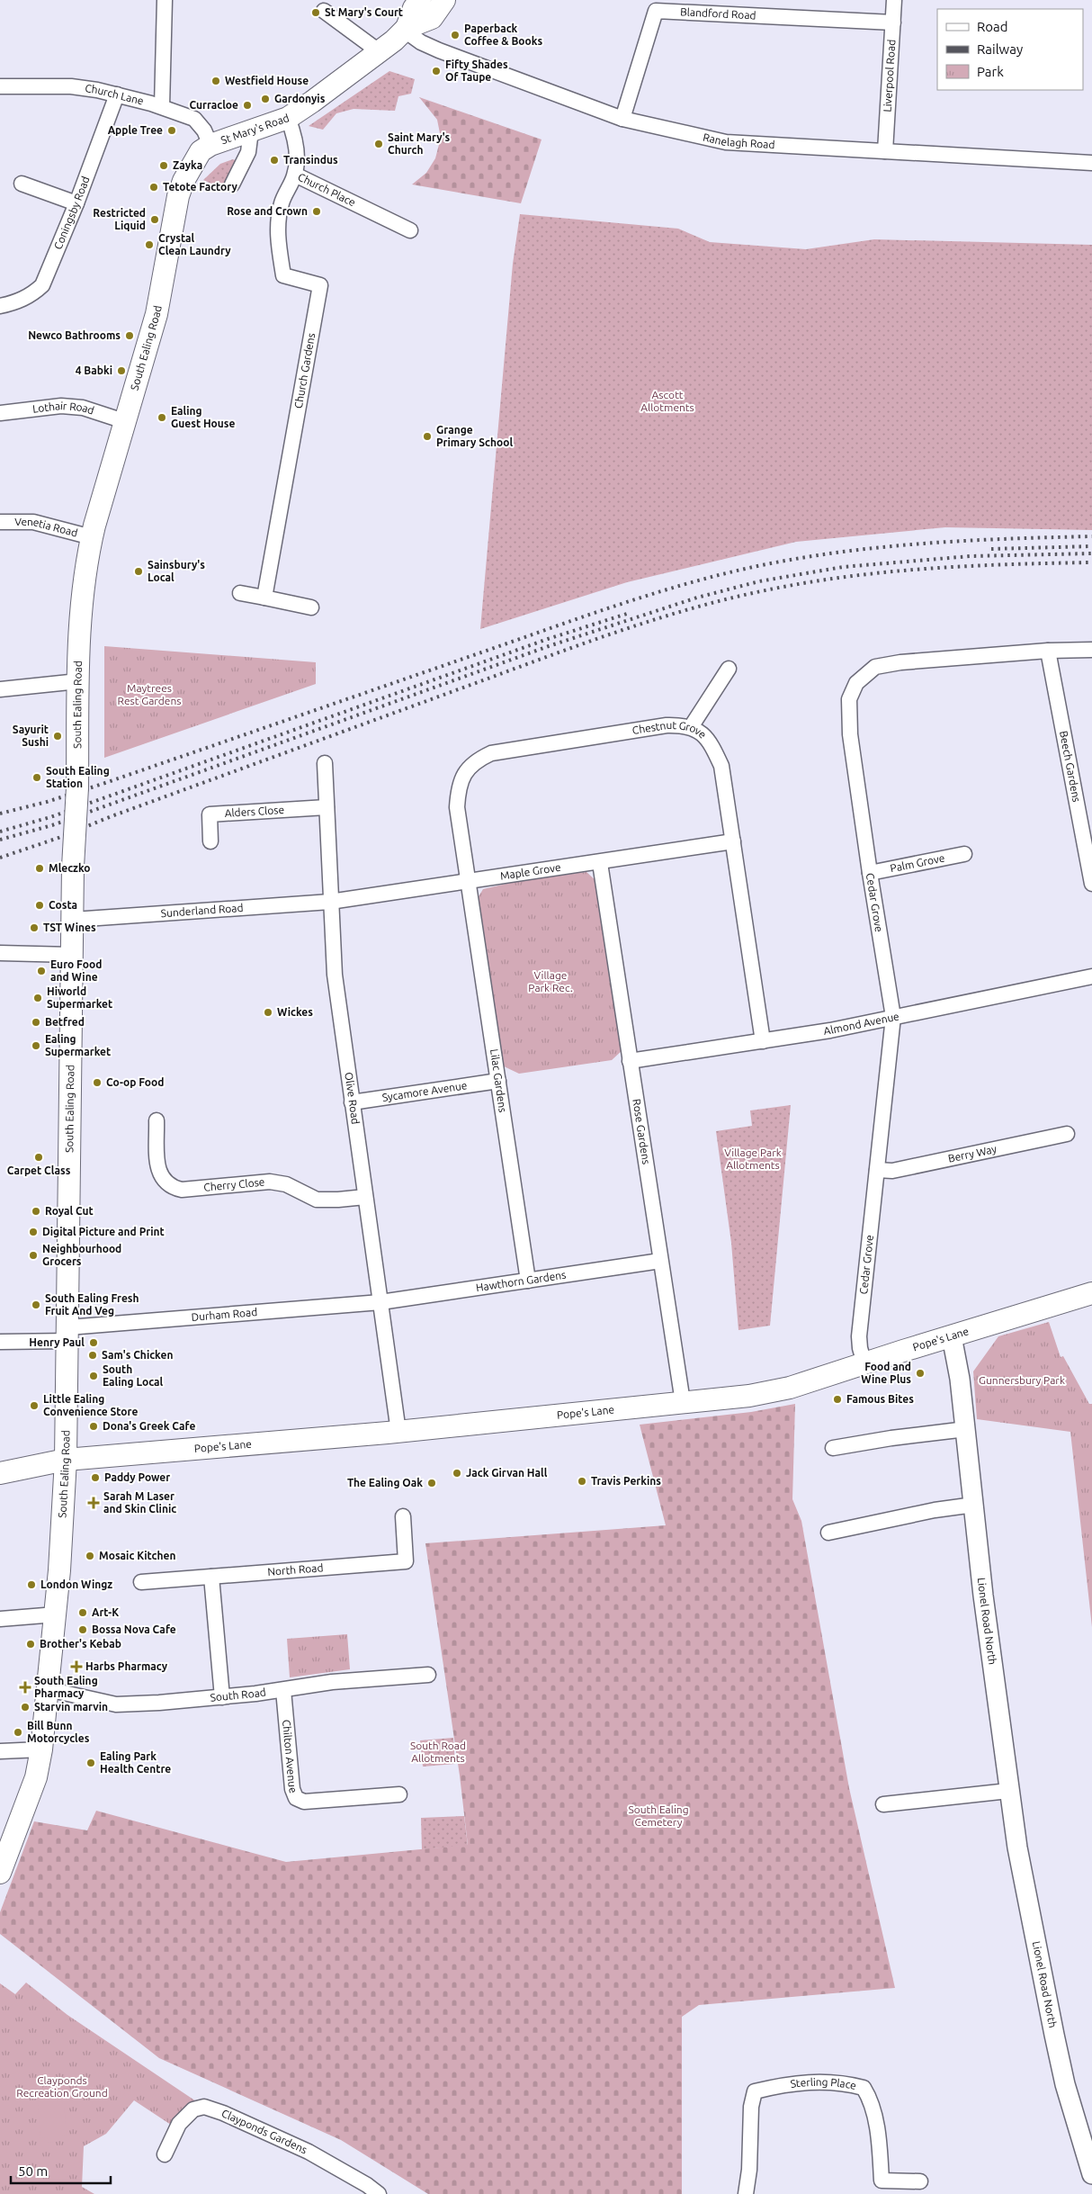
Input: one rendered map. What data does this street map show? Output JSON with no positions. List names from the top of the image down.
{
  "streets": {
    "main road": ["St Mary's Road", "South Ealing Road", "Pope's Lane"],
    "street": [
      "Blandford Road",
      "Liverpool Road",
      "Church Lane",
      "Ranelagh Road",
      "Church Place",
      "Coningsby Road",
      "Church Gardens",
      "Lothair Road",
      "Venetia Road",
      "Chestnut Grove",
      "Beech Gardens",
      "Alders Close",
      "Palm Grove",
      "Maple Grove",
      "Cedar Grove",
      "Sunderland Road",
      "Almond Avenue",
      "Lilac Gardens",
      "Sycamore Avenue",
      "Olive Road",
      "Rose Gardens",
      "Berry Way",
      "Cherry Close",
      "Hawthorn Gardens",
      "Durham Road",
      "North Road",
      "Lionel Road North",
      "South Road",
      "Chilton Avenue",
      "Sterling Place",
      "Clayponds Gardens"
    ]
  },
  "crossings": [
    ["Blandford Road", "Liverpool Road"],
    ["Blandford Road", "Ranelagh Road"],
    ["Liverpool Road", "Ranelagh Road"],
    ["Church Lane", "St Mary's Road"],
    ["Church Lane", "Coningsby Road"],
    ["Church Lane", "South Ealing Road"],
    ["St Mary's Road", "Ranelagh Road"],
    ["St Mary's Road", "Church Place"],
    ["St Mary's Road", "South Ealing Road"],
    ["Church Place", "Church Gardens"],
    ["South Ealing Road", "Lothair Road"],
    ["South Ealing Road", "Venetia Road"],
    ["South Ealing Road", "Sunderland Road"],
    ["South Ealing Road", "Durham Road"],
    ["South Ealing Road", "Pope's Lane"],
    ["South Ealing Road", "South Road"],
    ["Chestnut Grove", "Maple Grove"],
    ["Chestnut Grove", "Almond Avenue"],
    ["Chestnut Grove", "Lilac Gardens"],
    ["Beech Gardens", "Cedar Grove"],
    ["Alders Close", "Olive Road"],
    ["Palm Grove", "Cedar Grove"],
    ["Maple Grove", "Sunderland Road"],
    ["Maple Grove", "Lilac Gardens"],
    ["Maple Grove", "Olive Road"],
    ["Maple Grove", "Rose Gardens"],
    ["Cedar Grove", "Almond Avenue"],
    ["Cedar Grove", "Berry Way"],
    ["Cedar Grove", "Pope's Lane"],
    ["Sunderland Road", "Olive Road"],
    ["Almond Avenue", "Rose Gardens"],
    ["Lilac Gardens", "Sycamore Avenue"],
    ["Lilac Gardens", "Hawthorn Gardens"],
    ["Sycamore Avenue", "Olive Road"],
    ["Olive Road", "Cherry Close"],
    ["Olive Road", "Hawthorn Gardens"],
    ["Olive Road", "Durham Road"],
    ["Olive Road", "Pope's Lane"],
    ["Rose Gardens", "Hawthorn Gardens"],
    ["Rose Gardens", "Pope's Lane"],
    ["Hawthorn Gardens", "Durham Road"],
    ["Pope's Lane", "Lionel Road North"],
    ["South Road", "Chilton Avenue"]
  ],
  "parks": [
    "Ascott Allotments",
    "Maytrees Rest Gardens",
    "Village Park Rec.",
    "Village Park Allotments",
    "Gunnersbury Park",
    "South Road Allotments",
    "South Ealing Cemetery",
    "Clayponds Recreation Ground"
  ],
  "places": {
    "other": [
      "St Mary's Court",
      "Paperback Coffee & Books",
      "Fifty Shades Of Taupe",
      "Westfield House",
      "Gardonyis",
      "Curracloe",
      "Apple Tree",
      "Saint Mary's Church",
      "Transindus",
      "Zayka",
      "Tetote Factory",
      "Rose and Crown",
      "Restricted Liquid",
      "Crystal Clean Laundry",
      "Newco Bathrooms",
      "4 Babki",
      "Ealing Guest House",
      "Grange Primary School",
      "Sainsbury's Local",
      "Sayurit Sushi",
      "South Ealing Station",
      "Mleczko",
      "Costa",
      "TST Wines",
      "Euro Food and Wine",
      "Hiworld Supermarket",
      "Wickes",
      "Betfred",
      "Ealing Supermarket",
      "Co-op Food",
      "Carpet Class",
      "Royal Cut",
      "Digital Picture and Print",
      "Neighbourhood Grocers",
      "South Ealing Fresh Fruit And Veg",
      "Henry Paul",
      "Sam's Chicken",
      "Food and Wine Plus",
      "South Ealing Local",
      "Famous Bites",
      "Little Ealing Convenience Store",
      "Dona's Greek Cafe",
      "Jack Girvan Hall",
      "Paddy Power",
      "Travis Perkins",
      "The Ealing Oak",
      "Mosaic Kitchen",
      "London Wingz",
      "Art-K",
      "Bossa Nova Cafe",
      "Brother's Kebab",
      "Starvin marvin",
      "Bill Bunn Motorcycles",
      "Ealing Park Health Centre"
    ],
    "health": ["Sarah M Laser and Skin Clinic", "Harbs Pharmacy", "South Ealing Pharmacy"]
  },
  "legend": ["Road", "Railway", "Park"],
  "scale_bar": "50 m"
}
